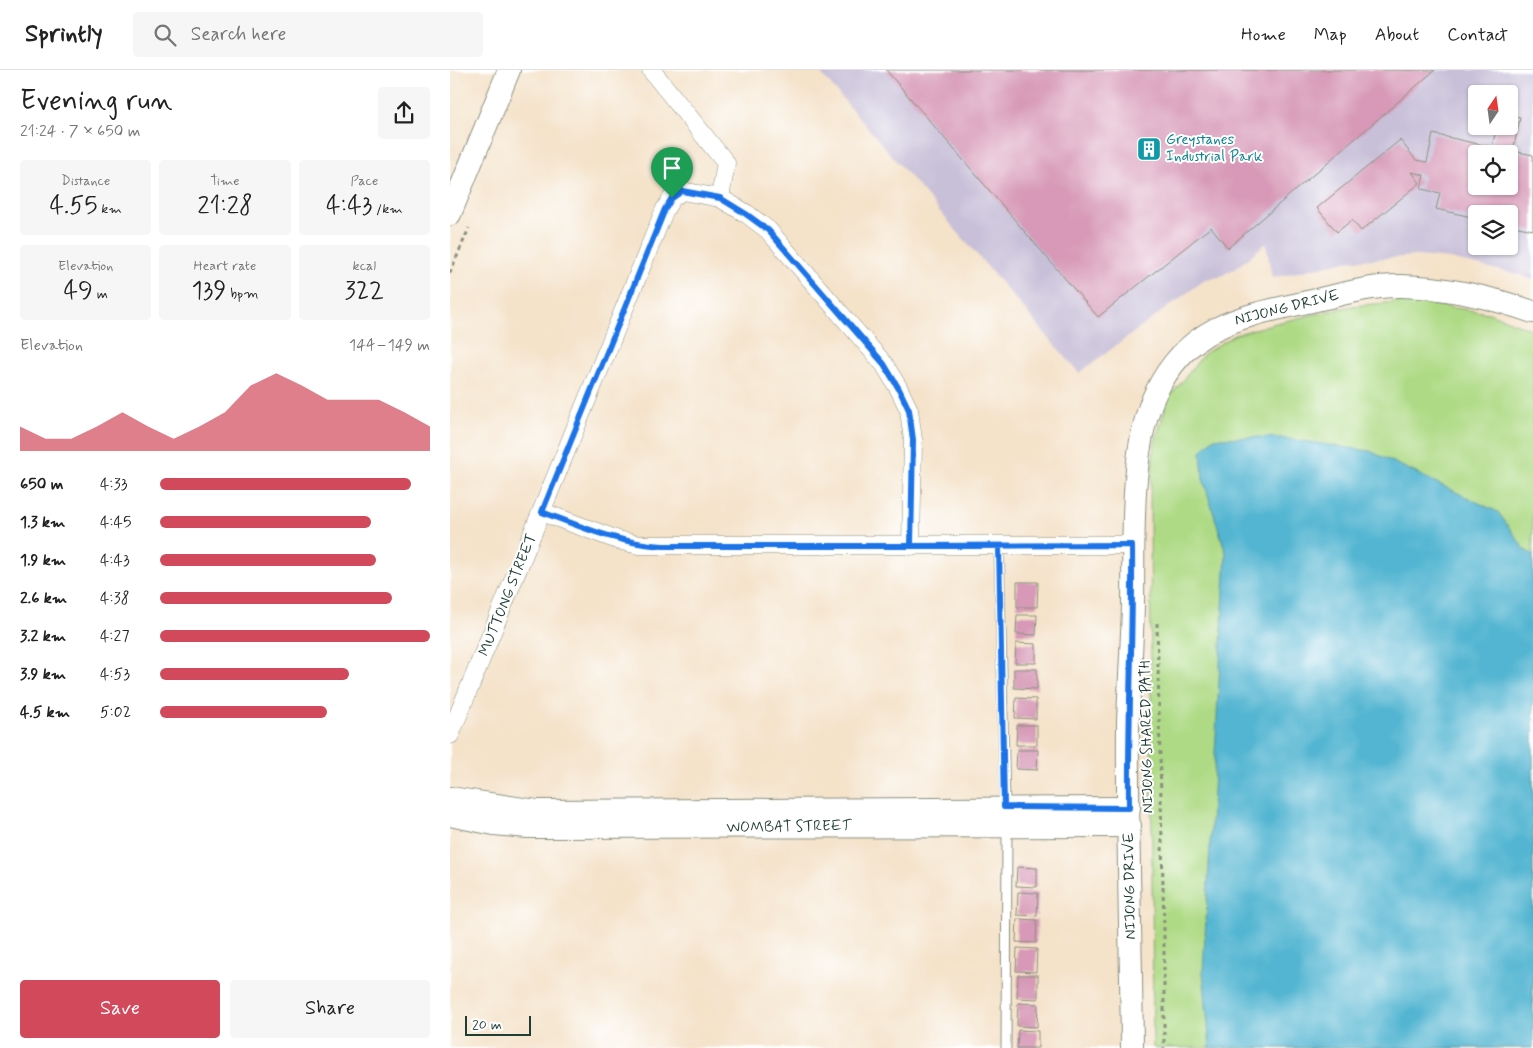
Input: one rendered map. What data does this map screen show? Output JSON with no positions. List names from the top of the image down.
{
  "streets": {
    "street": ["NIJONG DRIVE", "MUTTONG STREET", "WOMBAT STREET"],
    "path": ["NIJONG SHARED PATH"]
  },
  "crossings": [
    ["NIJONG DRIVE", "WOMBAT STREET"]
  ],
  "places": {
    "building": ["Greystanes Industrial Park"]
  },
  "scale_bar": "20 m",
  "north": "top",
  "page": {
    "header": "Sprintly",
    "search": "Search here",
    "nav": [
      "Home",
      "Map",
      "About",
      "Contact"
    ],
    "heading": ["Evening run", "21:24 · 7 × 650 m"],
    "stats": [
      ["Distance", "4.55 km"],
      ["Time", "21:28"],
      ["Pace", "4:43 /km"],
      ["Elevation", "49 m"],
      ["Heart rate", "139 bpm"],
      ["kcal", "322"]
    ],
    "chart": ["Elevation", "144–149 m"],
    "list": [
      {
        "name": "650 m",
        "note": "4:33"
      },
      {
        "name": "1.3 km",
        "note": "4:45"
      },
      {
        "name": "1.9 km",
        "note": "4:43"
      },
      {
        "name": "2.6 km",
        "note": "4:38"
      },
      {
        "name": "3.2 km",
        "note": "4:27"
      },
      {
        "name": "3.9 km",
        "note": "4:53"
      },
      {
        "name": "4.5 km",
        "note": "5:02"
      }
    ],
    "buttons": ["Save", "Share"],
    "scale": "20 m"
  }
}
